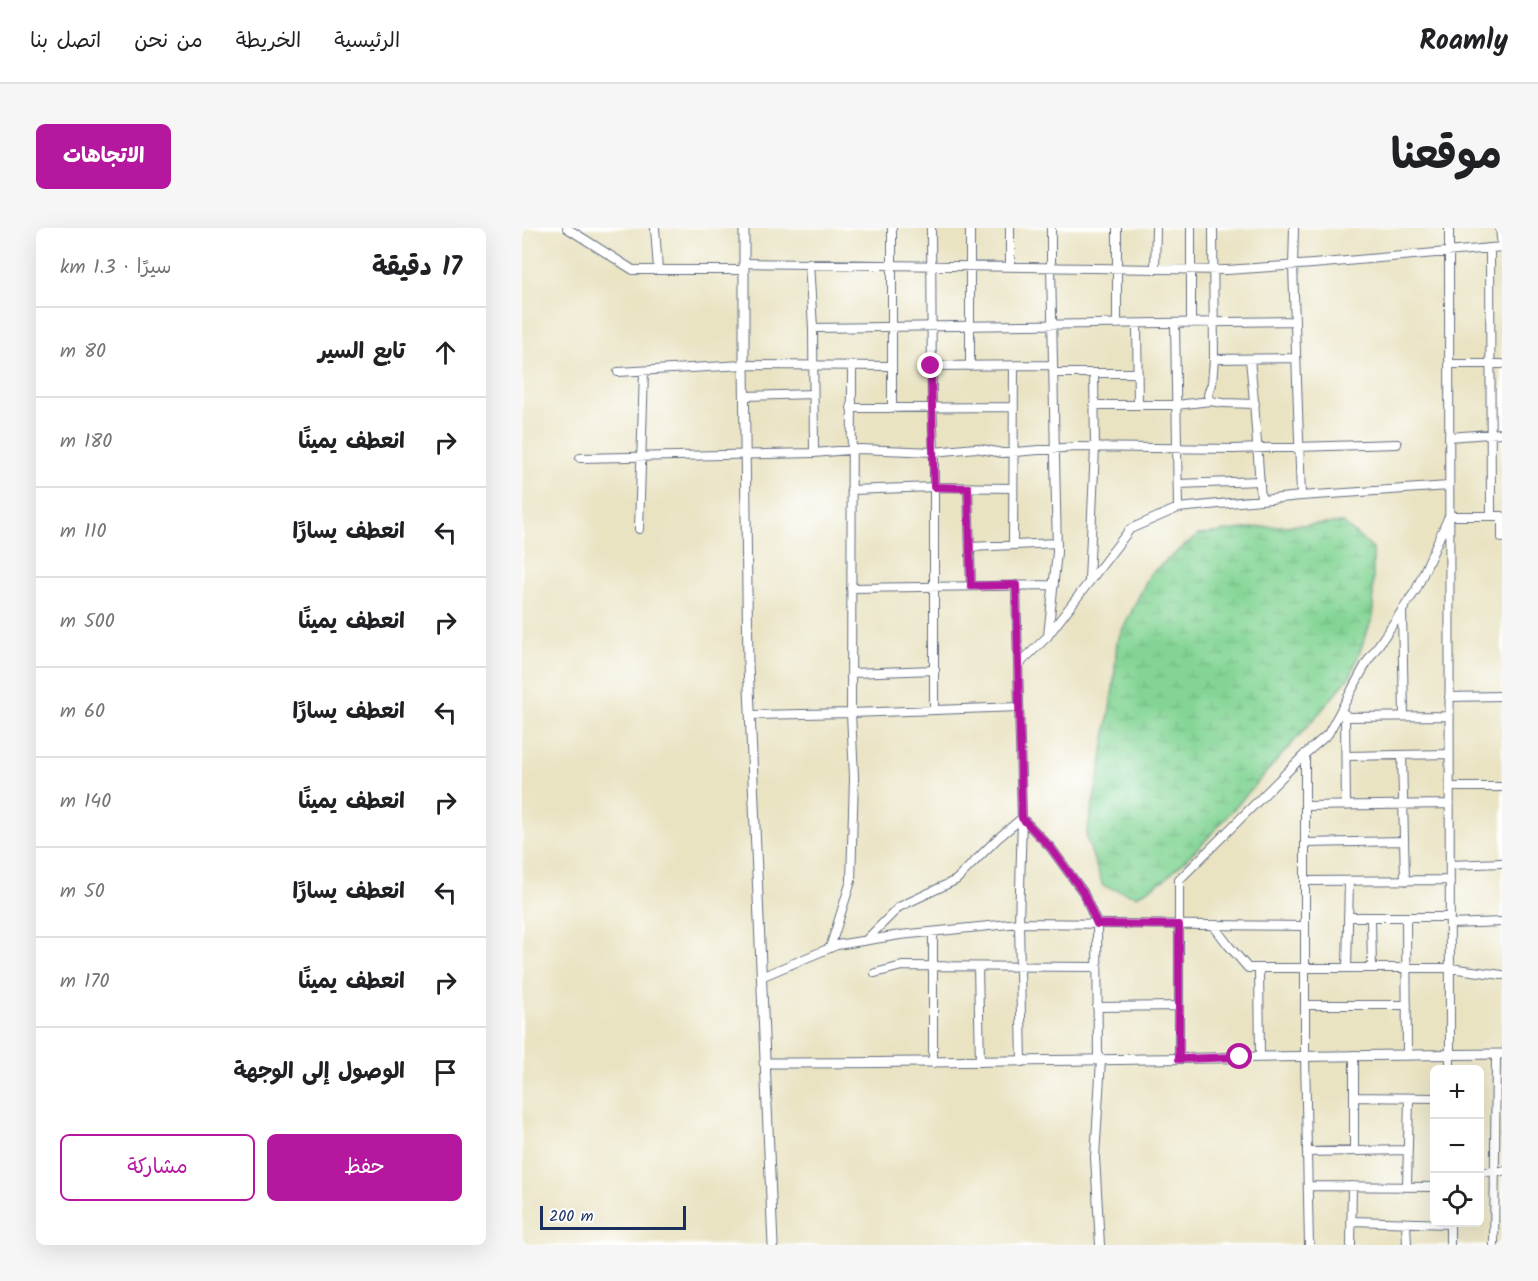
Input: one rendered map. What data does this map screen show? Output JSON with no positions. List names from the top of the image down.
{
  "scale_bar": "200 m",
  "page": {
    "header": "Roamly",
    "nav": [
      "الرئيسية",
      "الخريطة",
      "من نحن",
      "اتصل بنا"
    ],
    "title": "موقعنا",
    "buttons": [
      "الاتجاهات",
      ["حفظ", "مشاركة"]
    ],
    "heading": ["17 دقيقة", "سيرًا · 1.3 km"],
    "list": [
      ["تابع السير", "80 m"],
      ["انعطف يمينًا", "180 m"],
      ["انعطف يسارًا", "110 m"],
      ["انعطف يمينًا", "500 m"],
      ["انعطف يسارًا", "60 m"],
      ["انعطف يمينًا", "140 m"],
      ["انعطف يسارًا", "50 m"],
      ["انعطف يمينًا", "170 m"],
      "الوصول إلى الوجهة"
    ],
    "map_buttons": ["+", "−"],
    "scale": "200 m"
  }
}
